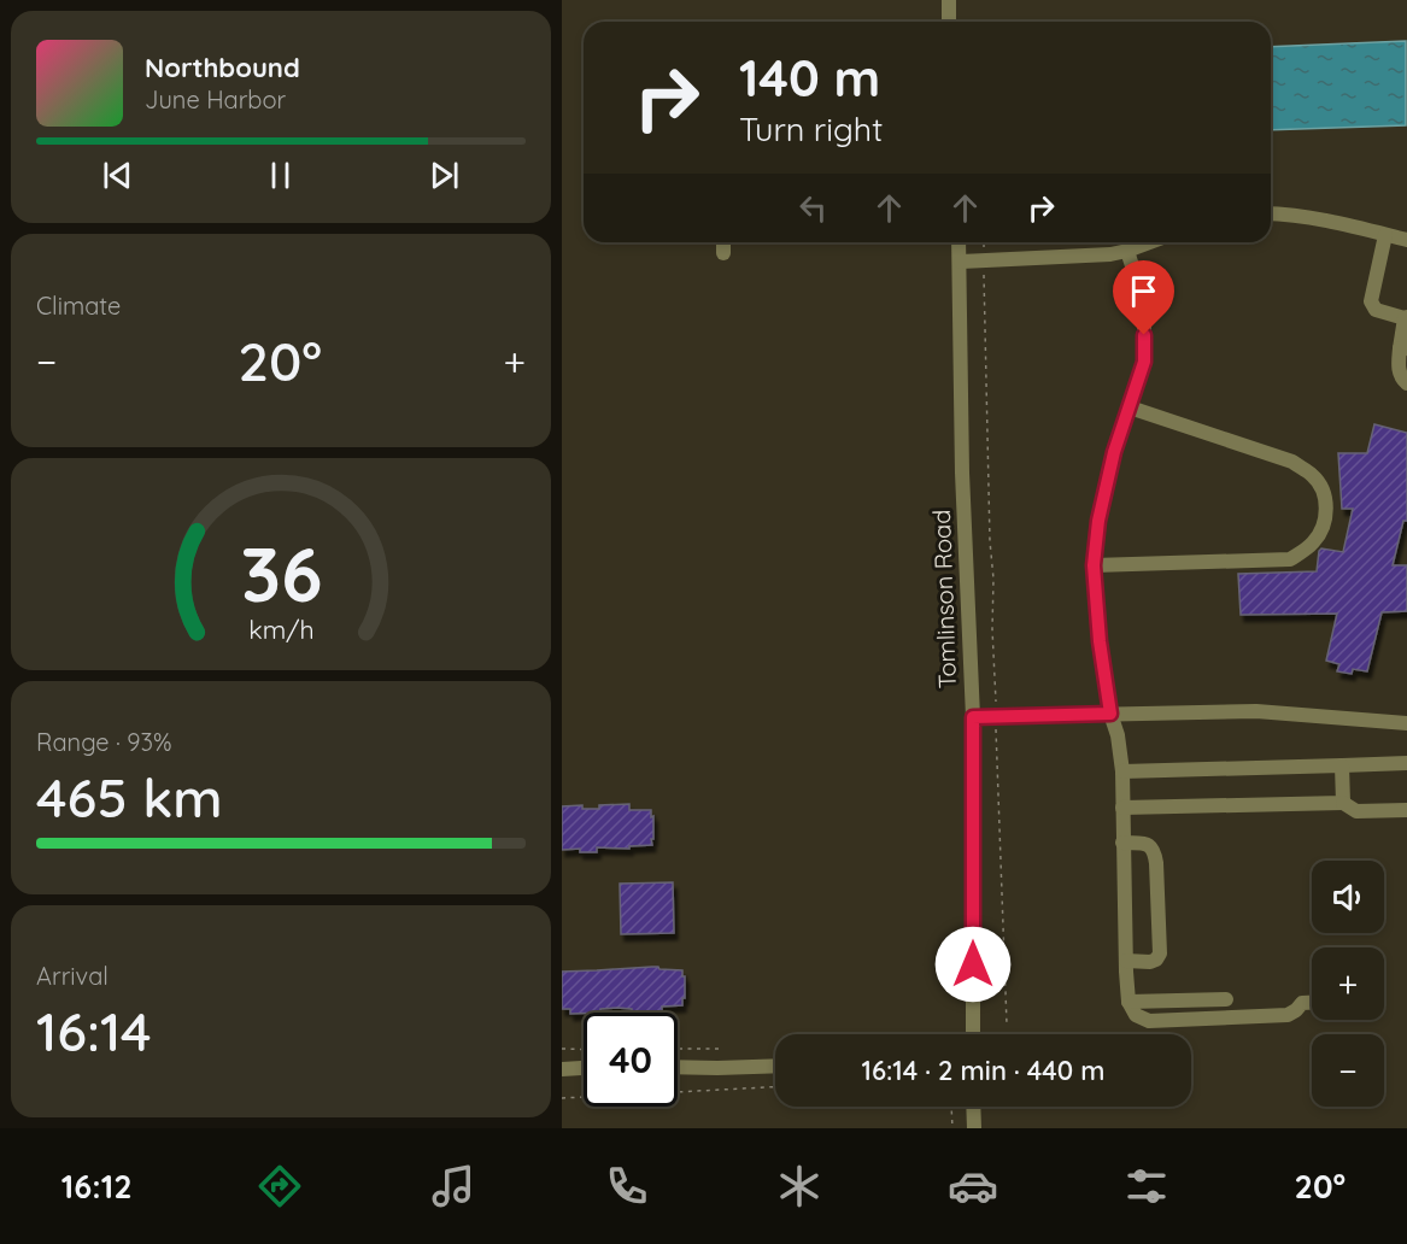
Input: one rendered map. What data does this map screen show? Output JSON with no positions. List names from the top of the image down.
{
  "streets": {
    "street": ["Tomlinson Road"]
  },
  "page": {
    "turn": ["140 m", "Turn right"],
    "song": ["Northbound", "June Harbor"],
    "tile": [
      "Climate",
      ["Range · 93%", "465 km"],
      ["Arrival", "16:14"]
    ],
    "heat": ["−", "20°", "+"],
    "map_buttons": ["+", "−"],
    "limit": "40",
    "trip": "16:14 · 2 min · 440 m",
    "tabs": ["16:12", "20°"],
    "gauge": ["36", "km/h"]
  }
}
